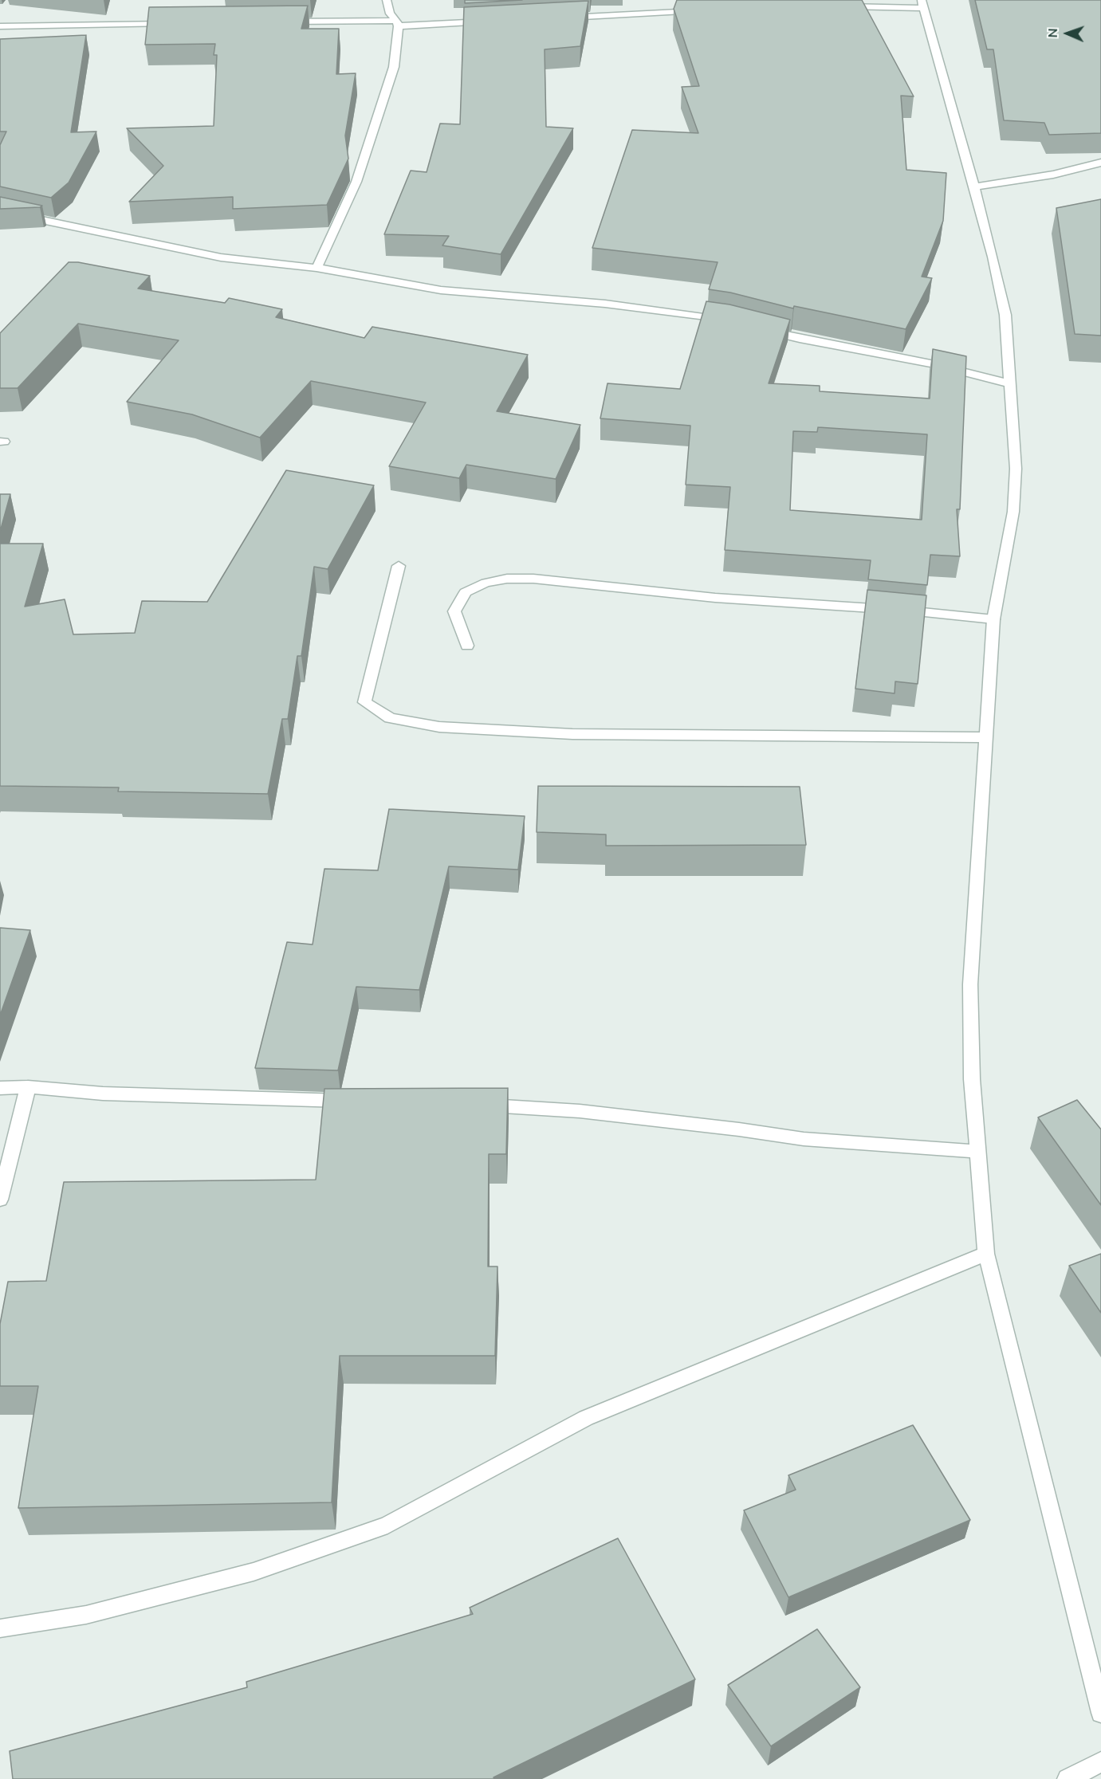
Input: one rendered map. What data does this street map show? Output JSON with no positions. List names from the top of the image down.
{
  "north": "left"
}
